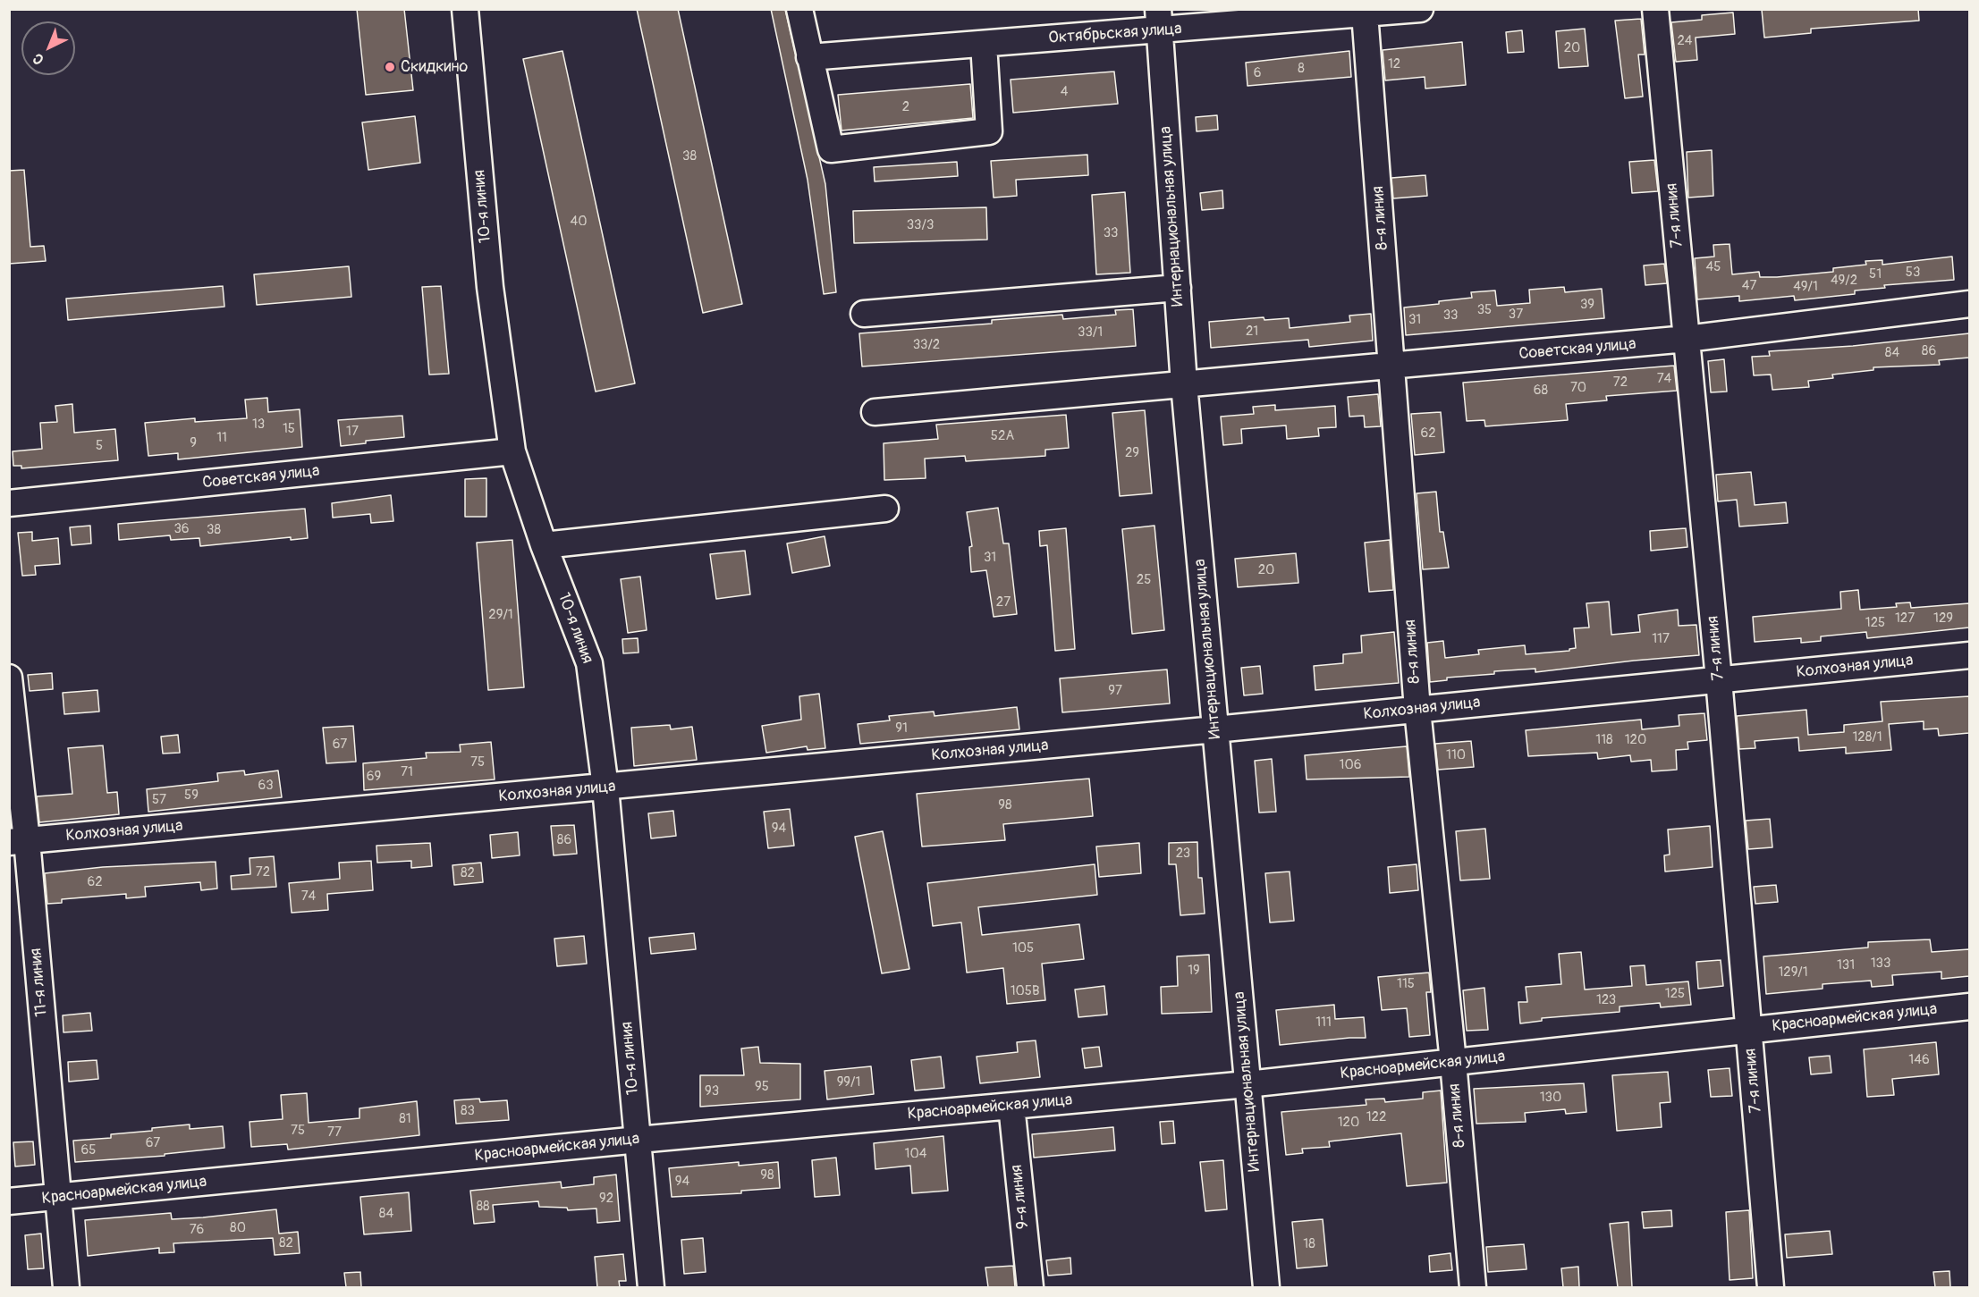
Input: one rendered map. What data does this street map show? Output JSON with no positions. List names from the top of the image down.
{
  "streets": {
    "street": [
      "Октябрьская улица",
      "10-я линия",
      "7-я линия",
      "Интернациональная улица",
      "8-я линия",
      "Советская улица",
      "Колхозная улица",
      "11-я линия",
      "Красноармейская улица",
      "9-я линия"
    ]
  },
  "crossings": [
    ["Октябрьская улица", "Интернациональная улица"],
    ["Октябрьская улица", "8-я линия"],
    ["10-я линия", "Советская улица"],
    ["10-я линия", "Колхозная улица"],
    ["10-я линия", "Красноармейская улица"],
    ["7-я линия", "Советская улица"],
    ["7-я линия", "Колхозная улица"],
    ["7-я линия", "Красноармейская улица"],
    ["Интернациональная улица", "Советская улица"],
    ["Интернациональная улица", "Колхозная улица"],
    ["Интернациональная улица", "Красноармейская улица"],
    ["8-я линия", "Советская улица"],
    ["8-я линия", "Колхозная улица"],
    ["8-я линия", "Красноармейская улица"],
    ["Колхозная улица", "11-я линия"],
    ["11-я линия", "Красноармейская улица"],
    ["Красноармейская улица", "9-я линия"]
  ],
  "places": ["Скидкино"],
  "house_numbers": [
    "24",
    "20",
    "12",
    "8",
    "6",
    "4",
    "2",
    "38",
    "40",
    "33/3",
    "33",
    "45",
    "53",
    "51",
    "49/2",
    "47",
    "49/1",
    "39",
    "35",
    "37",
    "33",
    "31",
    "21",
    "33/1",
    "33/2",
    "86",
    "84",
    "74",
    "72",
    "70",
    "68",
    "13",
    "15",
    "17",
    "62",
    "52А",
    "11",
    "9",
    "5",
    "29",
    "36",
    "38",
    "31",
    "20",
    "25",
    "27",
    "29/1",
    "127",
    "129",
    "125",
    "117",
    "97",
    "91",
    "128/1",
    "118",
    "120",
    "67",
    "110",
    "75",
    "106",
    "71",
    "69",
    "63",
    "59",
    "57",
    "98",
    "94",
    "86",
    "23",
    "72",
    "82",
    "62",
    "74",
    "105",
    "133",
    "131",
    "19",
    "129/1",
    "115",
    "105В",
    "125",
    "123",
    "111",
    "146",
    "99/1",
    "95",
    "93",
    "130",
    "83",
    "122",
    "81",
    "120",
    "75",
    "77",
    "67",
    "65",
    "104",
    "98",
    "94",
    "92",
    "88",
    "84",
    "80",
    "76",
    "82",
    "18"
  ],
  "north": "bottom left"
}
